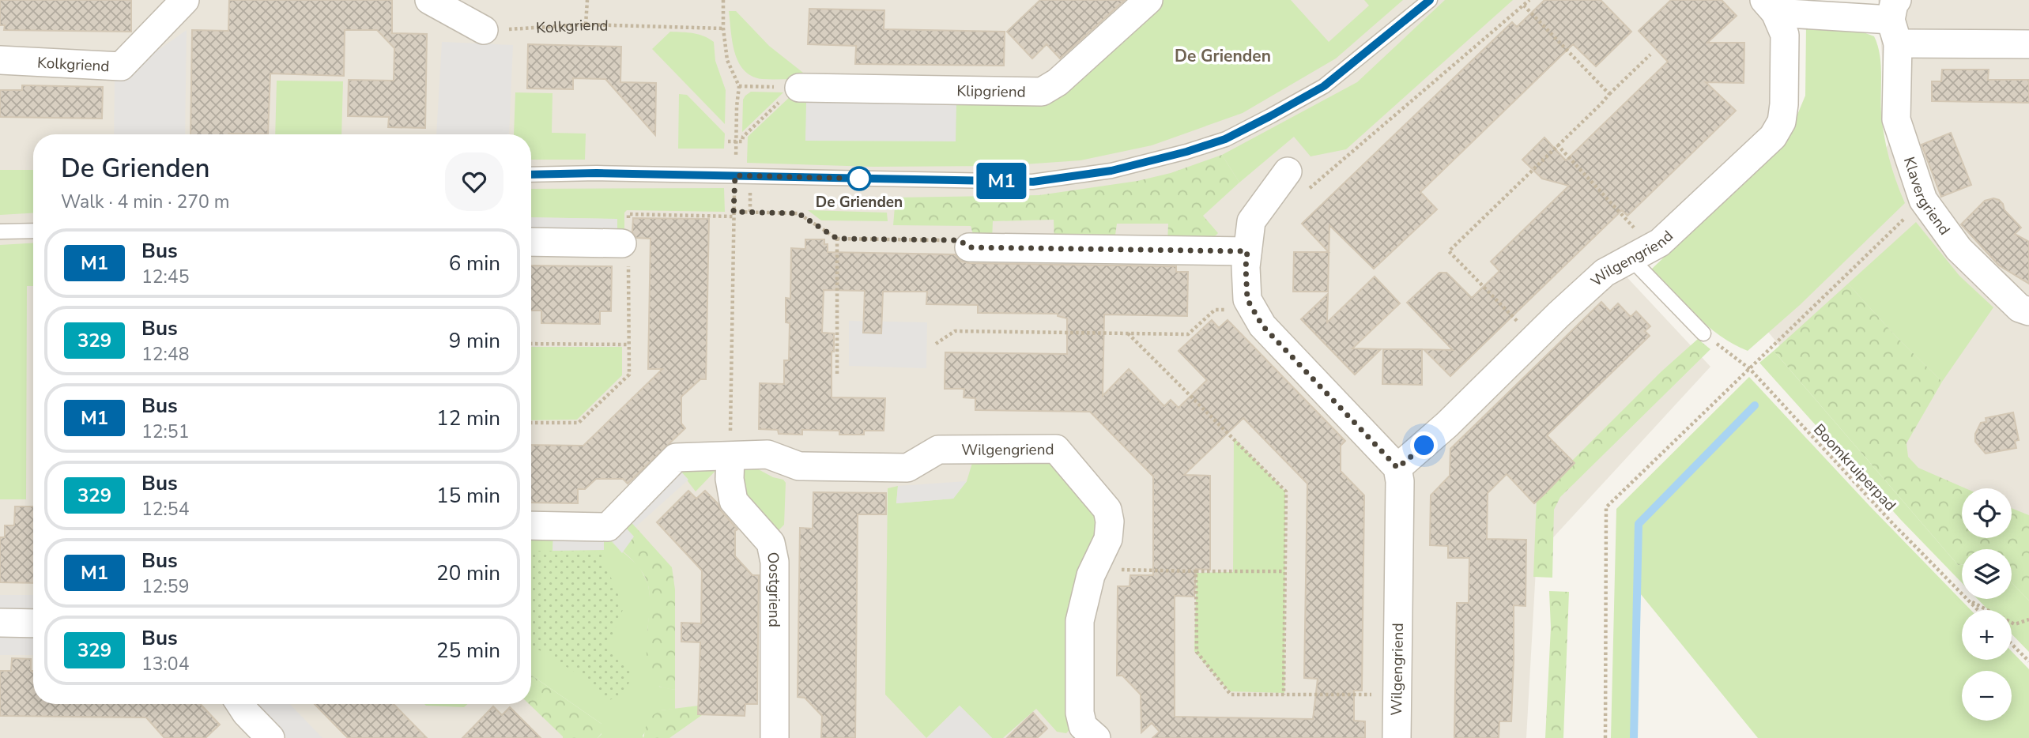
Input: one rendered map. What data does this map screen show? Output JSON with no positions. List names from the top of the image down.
{
  "streets": {
    "street": [
      "Kolkgriend",
      "Klipgriend",
      "Klavergriend",
      "Wilgengriend",
      "Oostgriend"
    ],
    "path": ["Boomkruiperpad"]
  },
  "crossings": [
    ["Klavergriend", "Wilgengriend"],
    ["Wilgengriend", "Oostgriend"]
  ],
  "districts": ["De Grienden"],
  "places": ["De Grienden"],
  "lines": ["bus line M1"],
  "page": {
    "on_map": "M1",
    "heading": ["De Grienden", "Walk · 4 min · 270 m"],
    "list": [
      {
        "mark": "M1",
        "name": "Bus",
        "note": "12:45",
        "value": "6 min"
      },
      {
        "mark": "329",
        "name": "Bus",
        "note": "12:48",
        "value": "9 min"
      },
      {
        "mark": "M1",
        "name": "Bus",
        "note": "12:51",
        "value": "12 min"
      },
      {
        "mark": "329",
        "name": "Bus",
        "note": "12:54",
        "value": "15 min"
      },
      {
        "mark": "M1",
        "name": "Bus",
        "note": "12:59",
        "value": "20 min"
      },
      {
        "mark": "329",
        "name": "Bus",
        "note": "13:04",
        "value": "25 min"
      }
    ],
    "map_buttons": ["+", "−"]
  }
}
